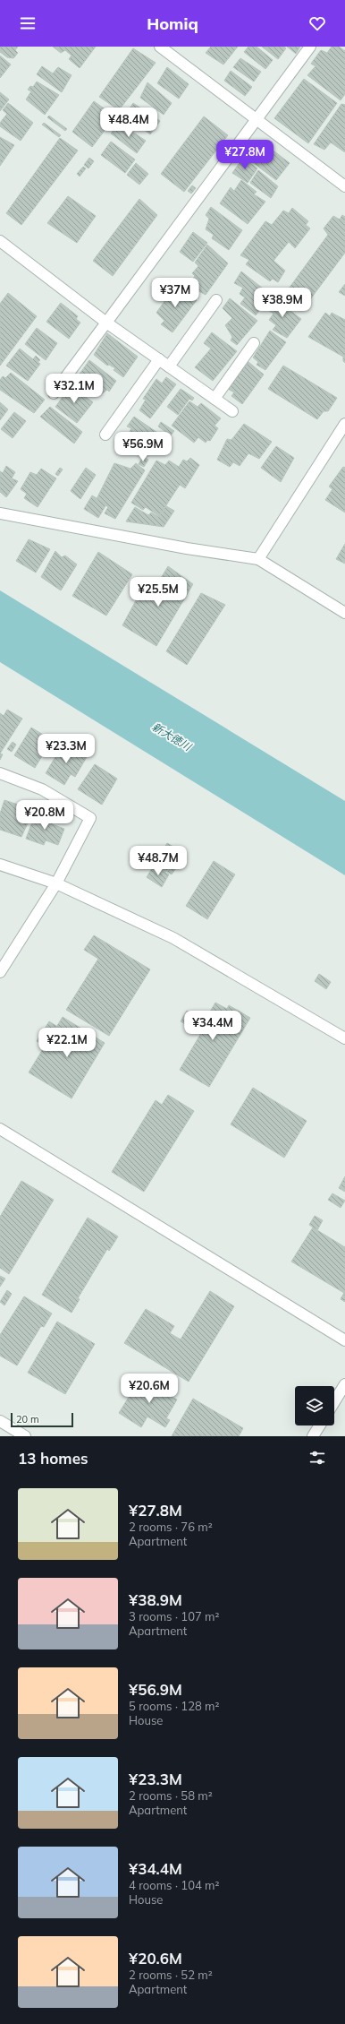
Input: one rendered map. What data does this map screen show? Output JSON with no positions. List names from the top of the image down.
{
  "water": ["新大徳川"],
  "scale_bar": "20 m",
  "page": {
    "header": "Homiq",
    "price": [
      "¥48.4M",
      "¥27.8M",
      "¥37M",
      "¥38.9M",
      "¥32.1M",
      "¥56.9M",
      "¥25.5M",
      "¥23.3M",
      "¥20.8M",
      "¥48.7M",
      "¥34.4M",
      "¥22.1M",
      "¥20.6M"
    ],
    "scale": "20 m",
    "heading": "13 homes",
    "list": [
      {
        "name": "¥27.8M",
        "note": "2 rooms · 76 m² · Apartment"
      },
      {
        "name": "¥38.9M",
        "note": "3 rooms · 107 m² · Apartment"
      },
      {
        "name": "¥56.9M",
        "note": "5 rooms · 128 m² · House"
      },
      {
        "name": "¥23.3M",
        "note": "2 rooms · 58 m² · Apartment"
      },
      {
        "name": "¥34.4M",
        "note": "4 rooms · 104 m² · House"
      },
      {
        "name": "¥20.6M",
        "note": "2 rooms · 52 m² · Apartment"
      }
    ]
  }
}
